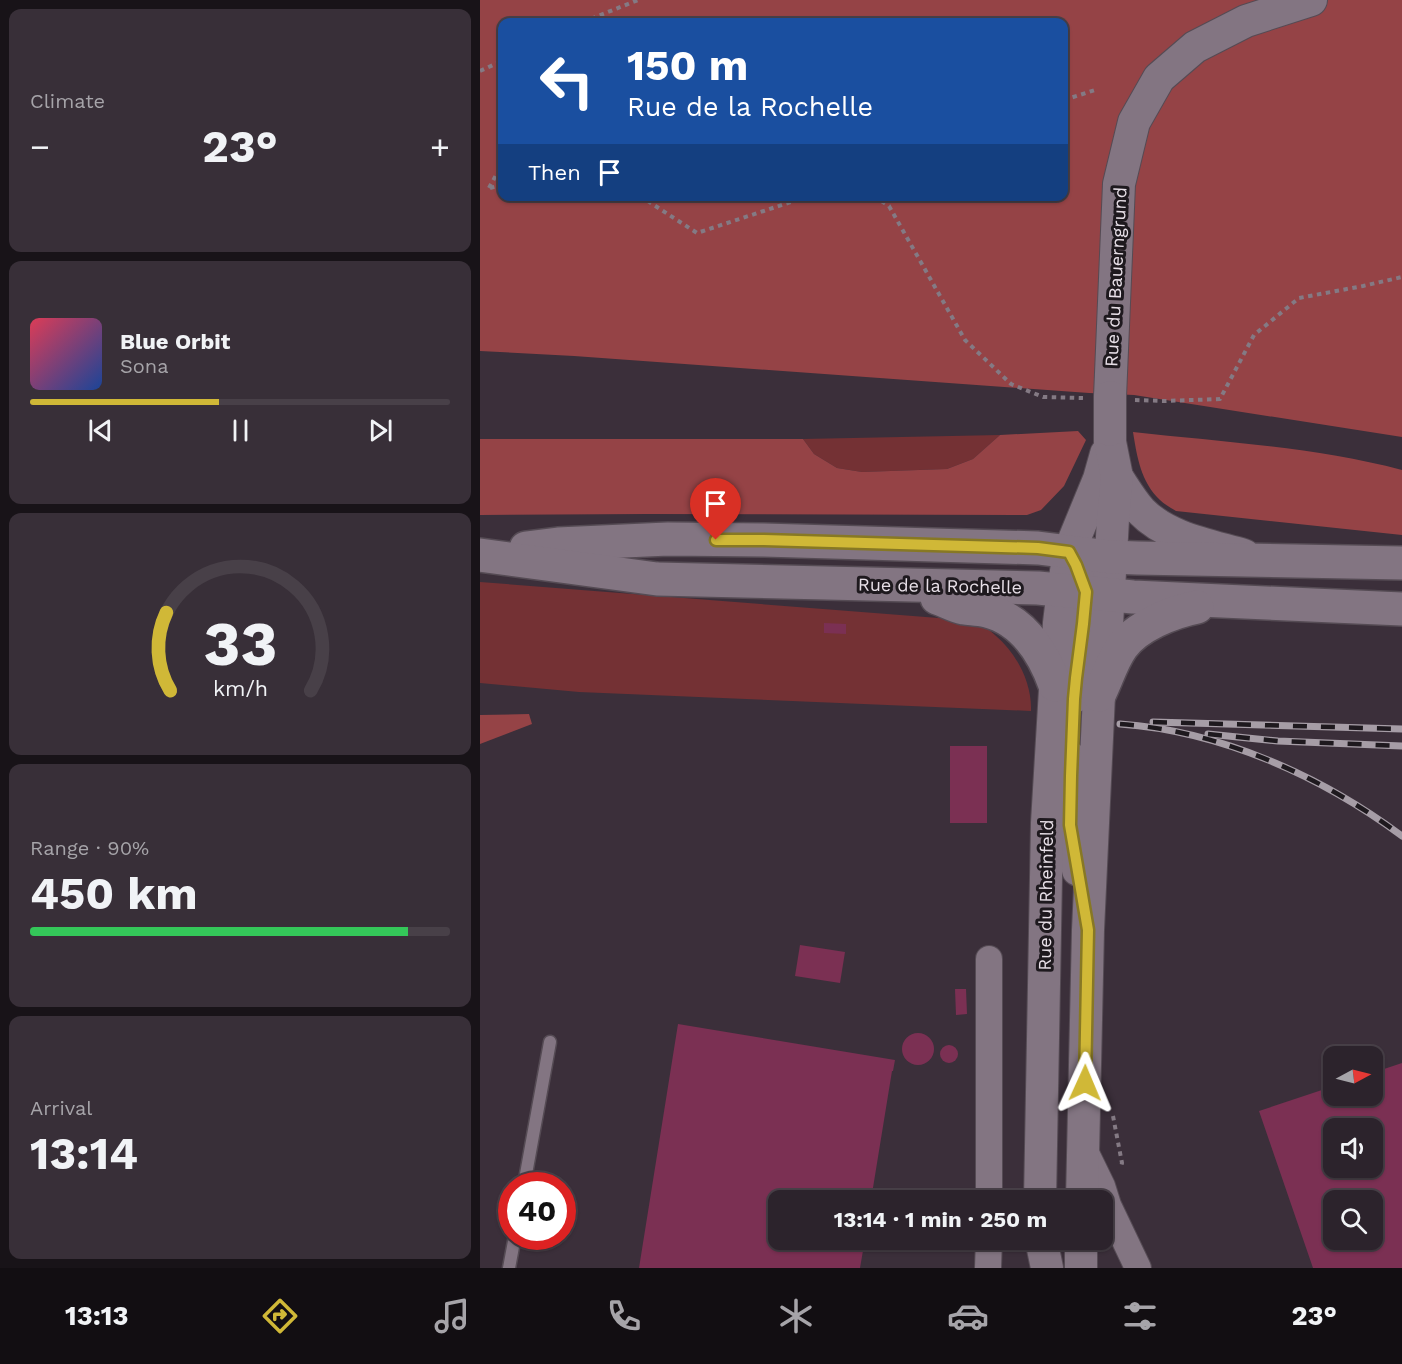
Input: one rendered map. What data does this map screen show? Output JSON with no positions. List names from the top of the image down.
{
  "streets": {
    "main road": ["Rue de la Rochelle"],
    "street": ["Rue du Bauerngrund", "Rue du Rheinfeld"]
  },
  "crossings": [
    ["Rue du Bauerngrund", "Rue de la Rochelle"],
    ["Rue du Bauerngrund", "Rue du Rheinfeld"],
    ["Rue de la Rochelle", "Rue du Rheinfeld"]
  ],
  "north": "right",
  "page": {
    "tile": [
      "Climate",
      ["Range · 90%", "450 km"],
      ["Arrival", "13:14"]
    ],
    "turn": ["150 m", "Rue de la Rochelle"],
    "heat": ["−", "23°", "+"],
    "then": "Then",
    "song": ["Blue Orbit", "Sona"],
    "limit": "40",
    "trip": "13:14 · 1 min · 250 m",
    "tabs": ["13:13", "23°"],
    "gauge": ["33", "km/h"]
  }
}
